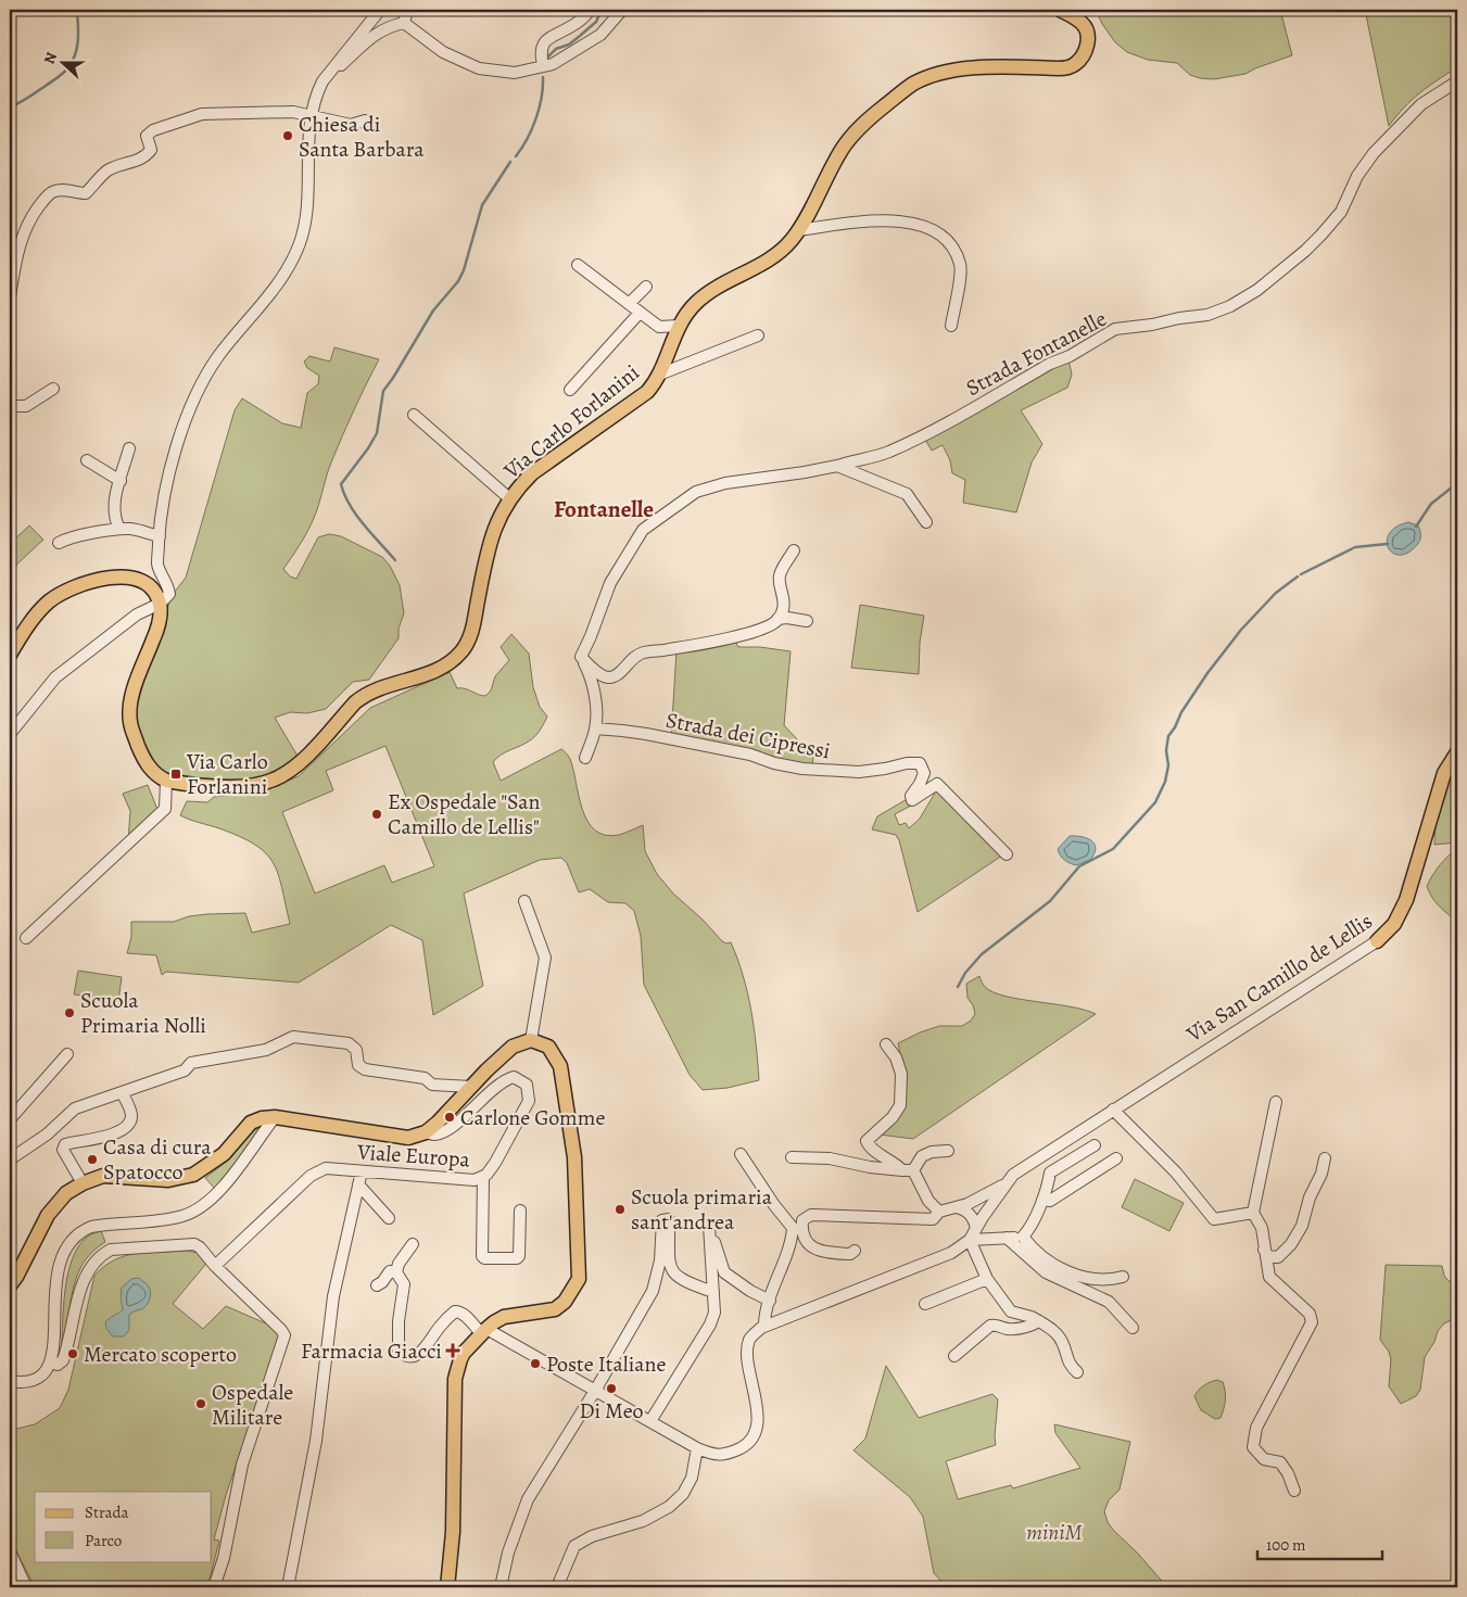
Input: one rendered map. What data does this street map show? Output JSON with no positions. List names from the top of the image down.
{
  "streets": {
    "main road": ["Via Carlo Forlanini", "Via San Camillo de Lellis"],
    "street": ["Strada Fontanelle", "Strada dei Cipressi", "Viale Europa"]
  },
  "districts": ["Fontanelle"],
  "parks": ["miniM"],
  "places": {
    "other": [
      "Chiesa di Santa Barbara",
      "Ex Ospedale \"San Camillo de Lellis\"",
      "Scuola Primaria Nolli",
      "Carlone Gomme",
      "Casa di cura Spatocco",
      "Scuola primaria sant'andrea",
      "Mercato scoperto",
      "Poste Italiane",
      "Di Meo",
      "Ospedale Militare"
    ],
    "transit": ["Via Carlo Forlanini"],
    "health": ["Farmacia Giacci"]
  },
  "legend": ["Strada", "Parco"],
  "scale_bar": "100 m",
  "north": "left"
}
